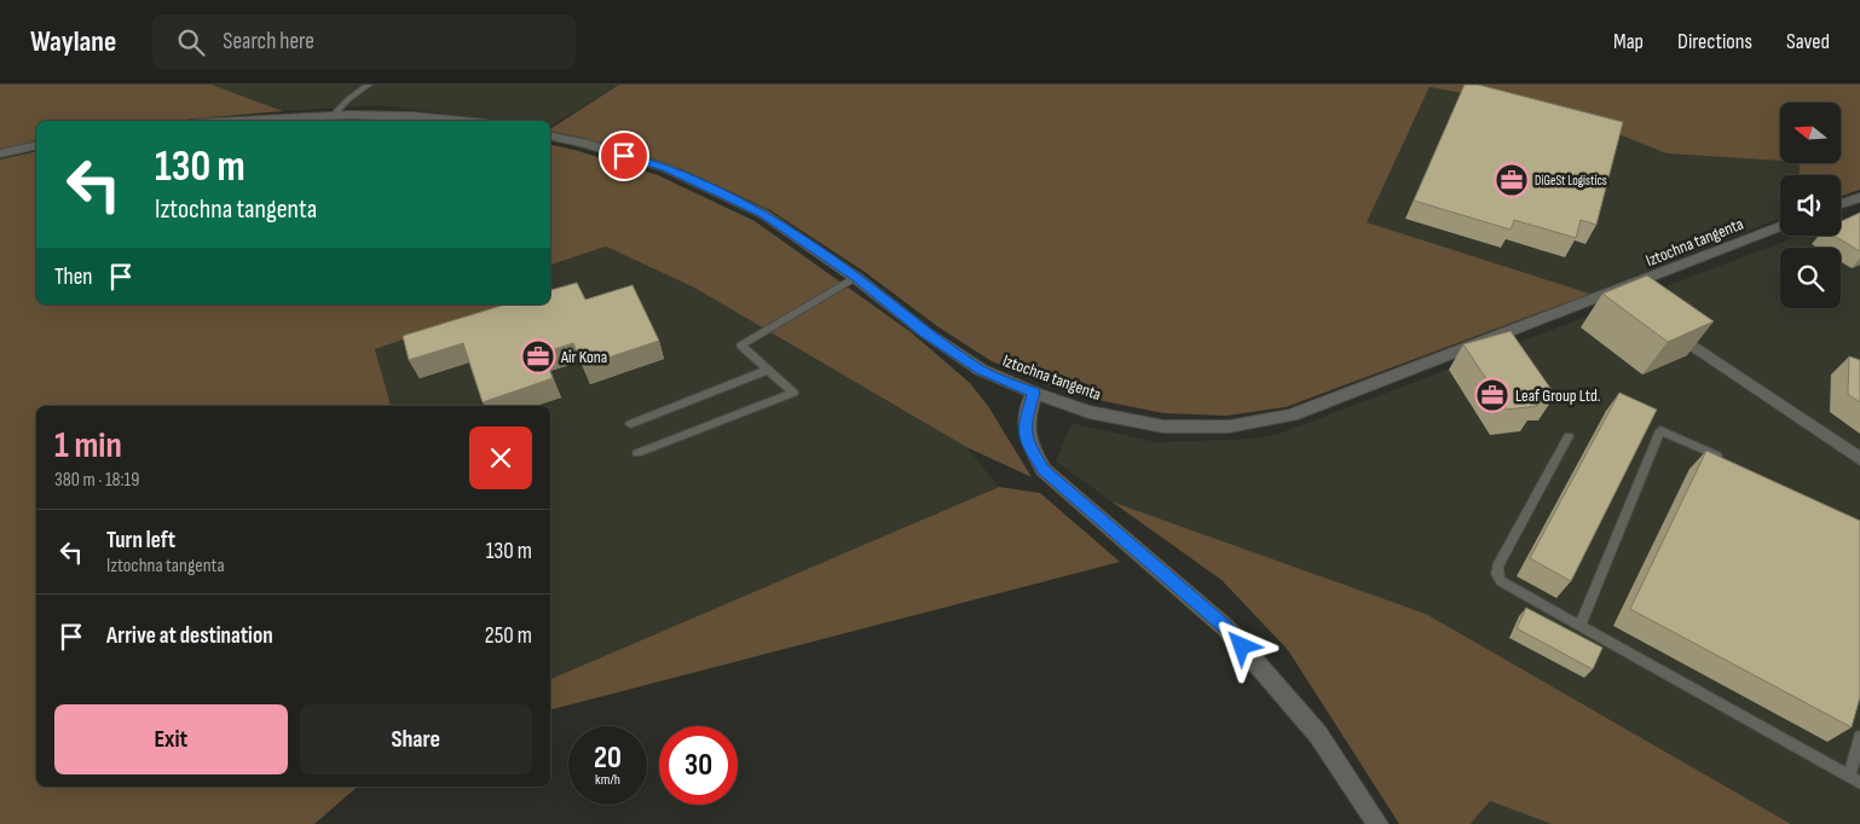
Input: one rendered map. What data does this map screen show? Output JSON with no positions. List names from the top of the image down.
{
  "streets": {
    "street": ["Iztochna tangenta"]
  },
  "places": {
    "office": ["DiGeSt Logistics", "Air Kona", "Leaf Group Ltd."]
  },
  "north": "left",
  "page": {
    "header": "Waylane",
    "search": "Search here",
    "nav": ["Map", "Directions", "Saved"],
    "turn": ["130 m", "Iztochna tangenta"],
    "then": "Then",
    "heading": ["1 min", "380 m · 18:19"],
    "list": [
      {
        "name": "Turn left",
        "note": "Iztochna tangenta",
        "value": "130 m"
      },
      {
        "name": "Arrive at destination",
        "value": "250 m"
      }
    ],
    "buttons": ["Exit", "Share"],
    "speed": "20 km/h",
    "limit": "30"
  }
}
